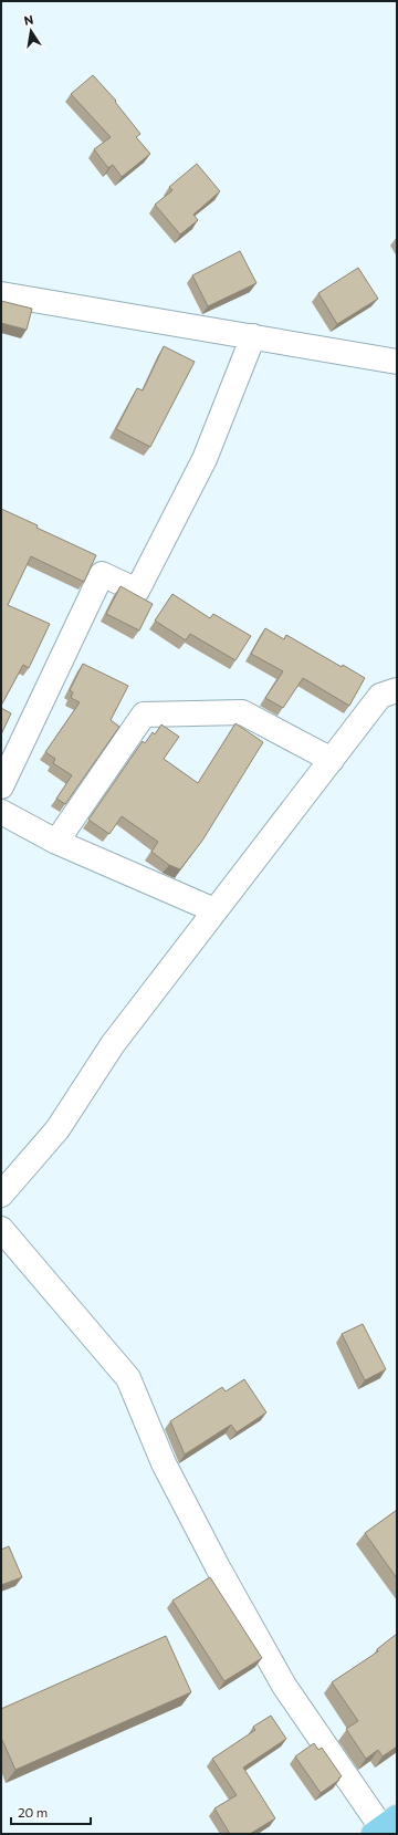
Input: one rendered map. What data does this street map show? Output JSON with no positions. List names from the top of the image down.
{
  "scale_bar": "20 m",
  "north": "top"
}
